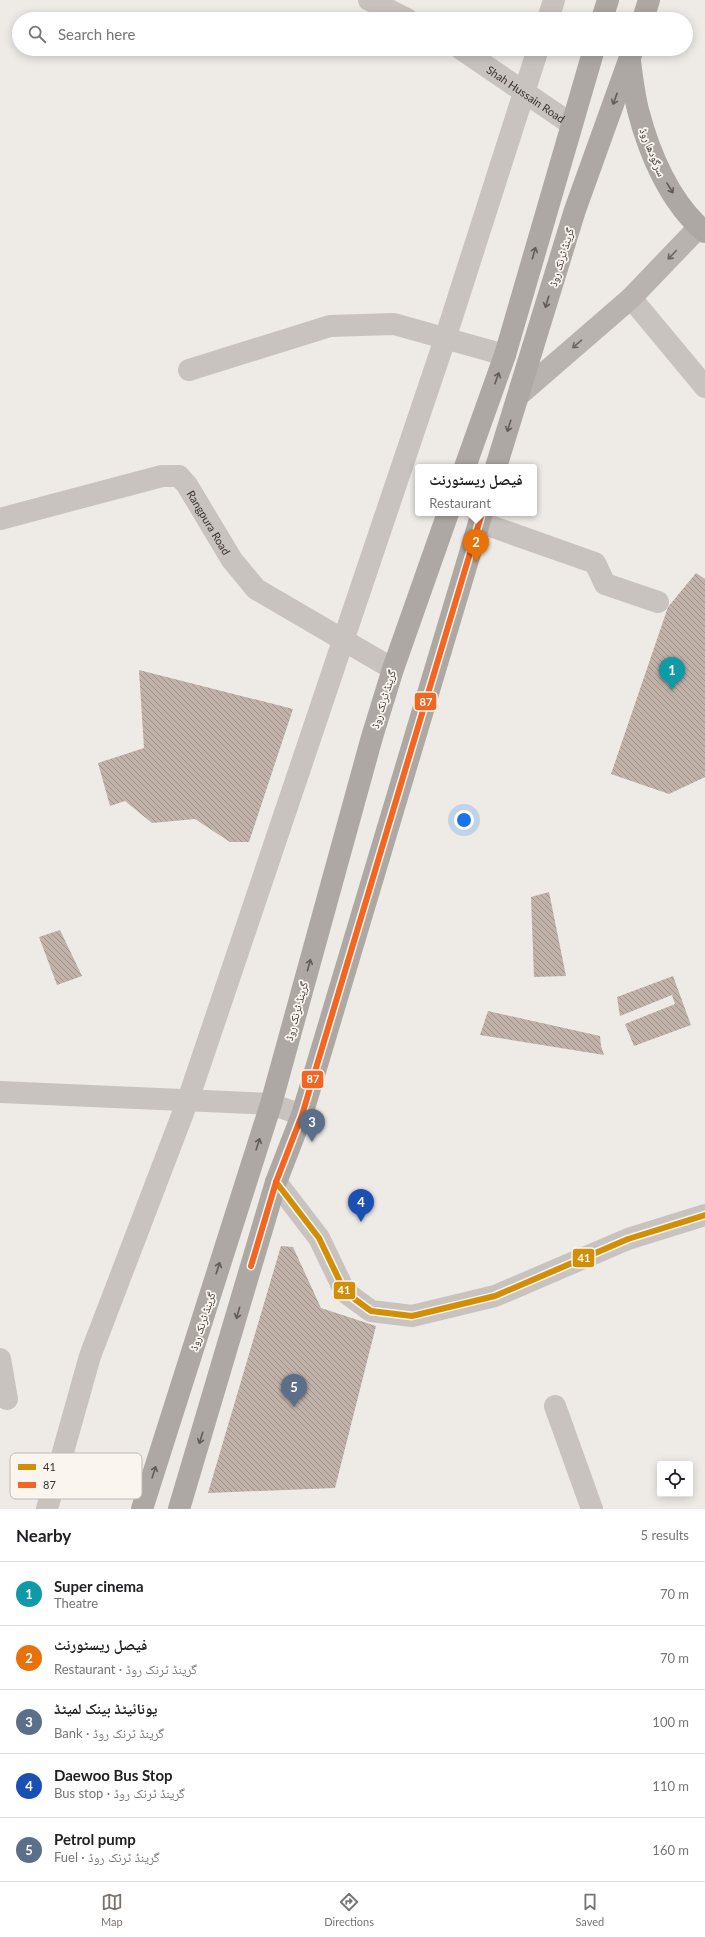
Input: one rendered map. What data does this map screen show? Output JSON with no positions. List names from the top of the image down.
{
  "streets": {
    "main road": ["سرگودھا روڈ", "گرینڈ ٹرنک روڈ"],
    "street": ["Shah Hussain Road", "Rangpura Road"]
  },
  "crossings": [
    ["گرینڈ ٹرنک روڈ", "Rangpura Road"]
  ],
  "one_way": ["سرگودھا روڈ"],
  "lines": ["transit line 87", "transit line 41"],
  "legend": ["41", "87"],
  "page": {
    "search": "Search here",
    "popup": ["فیصل ریسٹورنٹ", "Restaurant"],
    "pins": [
      "2",
      "1",
      "3",
      "4",
      "5"
    ],
    "heading": ["Nearby", "5 results"],
    "list": [
      {
        "mark": "1",
        "name": "Super cinema",
        "note": "Theatre",
        "value": "70 m"
      },
      {
        "mark": "2",
        "name": "فیصل ریسٹورنٹ",
        "note": "Restaurant · گرینڈ ٹرنک روڈ",
        "value": "70 m"
      },
      {
        "mark": "3",
        "name": "یونائیٹڈ بینک لمیٹڈ",
        "note": "Bank · گرینڈ ٹرنک روڈ",
        "value": "100 m"
      },
      {
        "mark": "4",
        "name": "Daewoo Bus Stop",
        "note": "Bus stop · گرینڈ ٹرنک روڈ",
        "value": "110 m"
      },
      {
        "mark": "5",
        "name": "Petrol pump",
        "note": "Fuel · گرینڈ ٹرنک روڈ",
        "value": "160 m"
      }
    ],
    "nav": ["Map", "Directions", "Saved"]
  }
}
